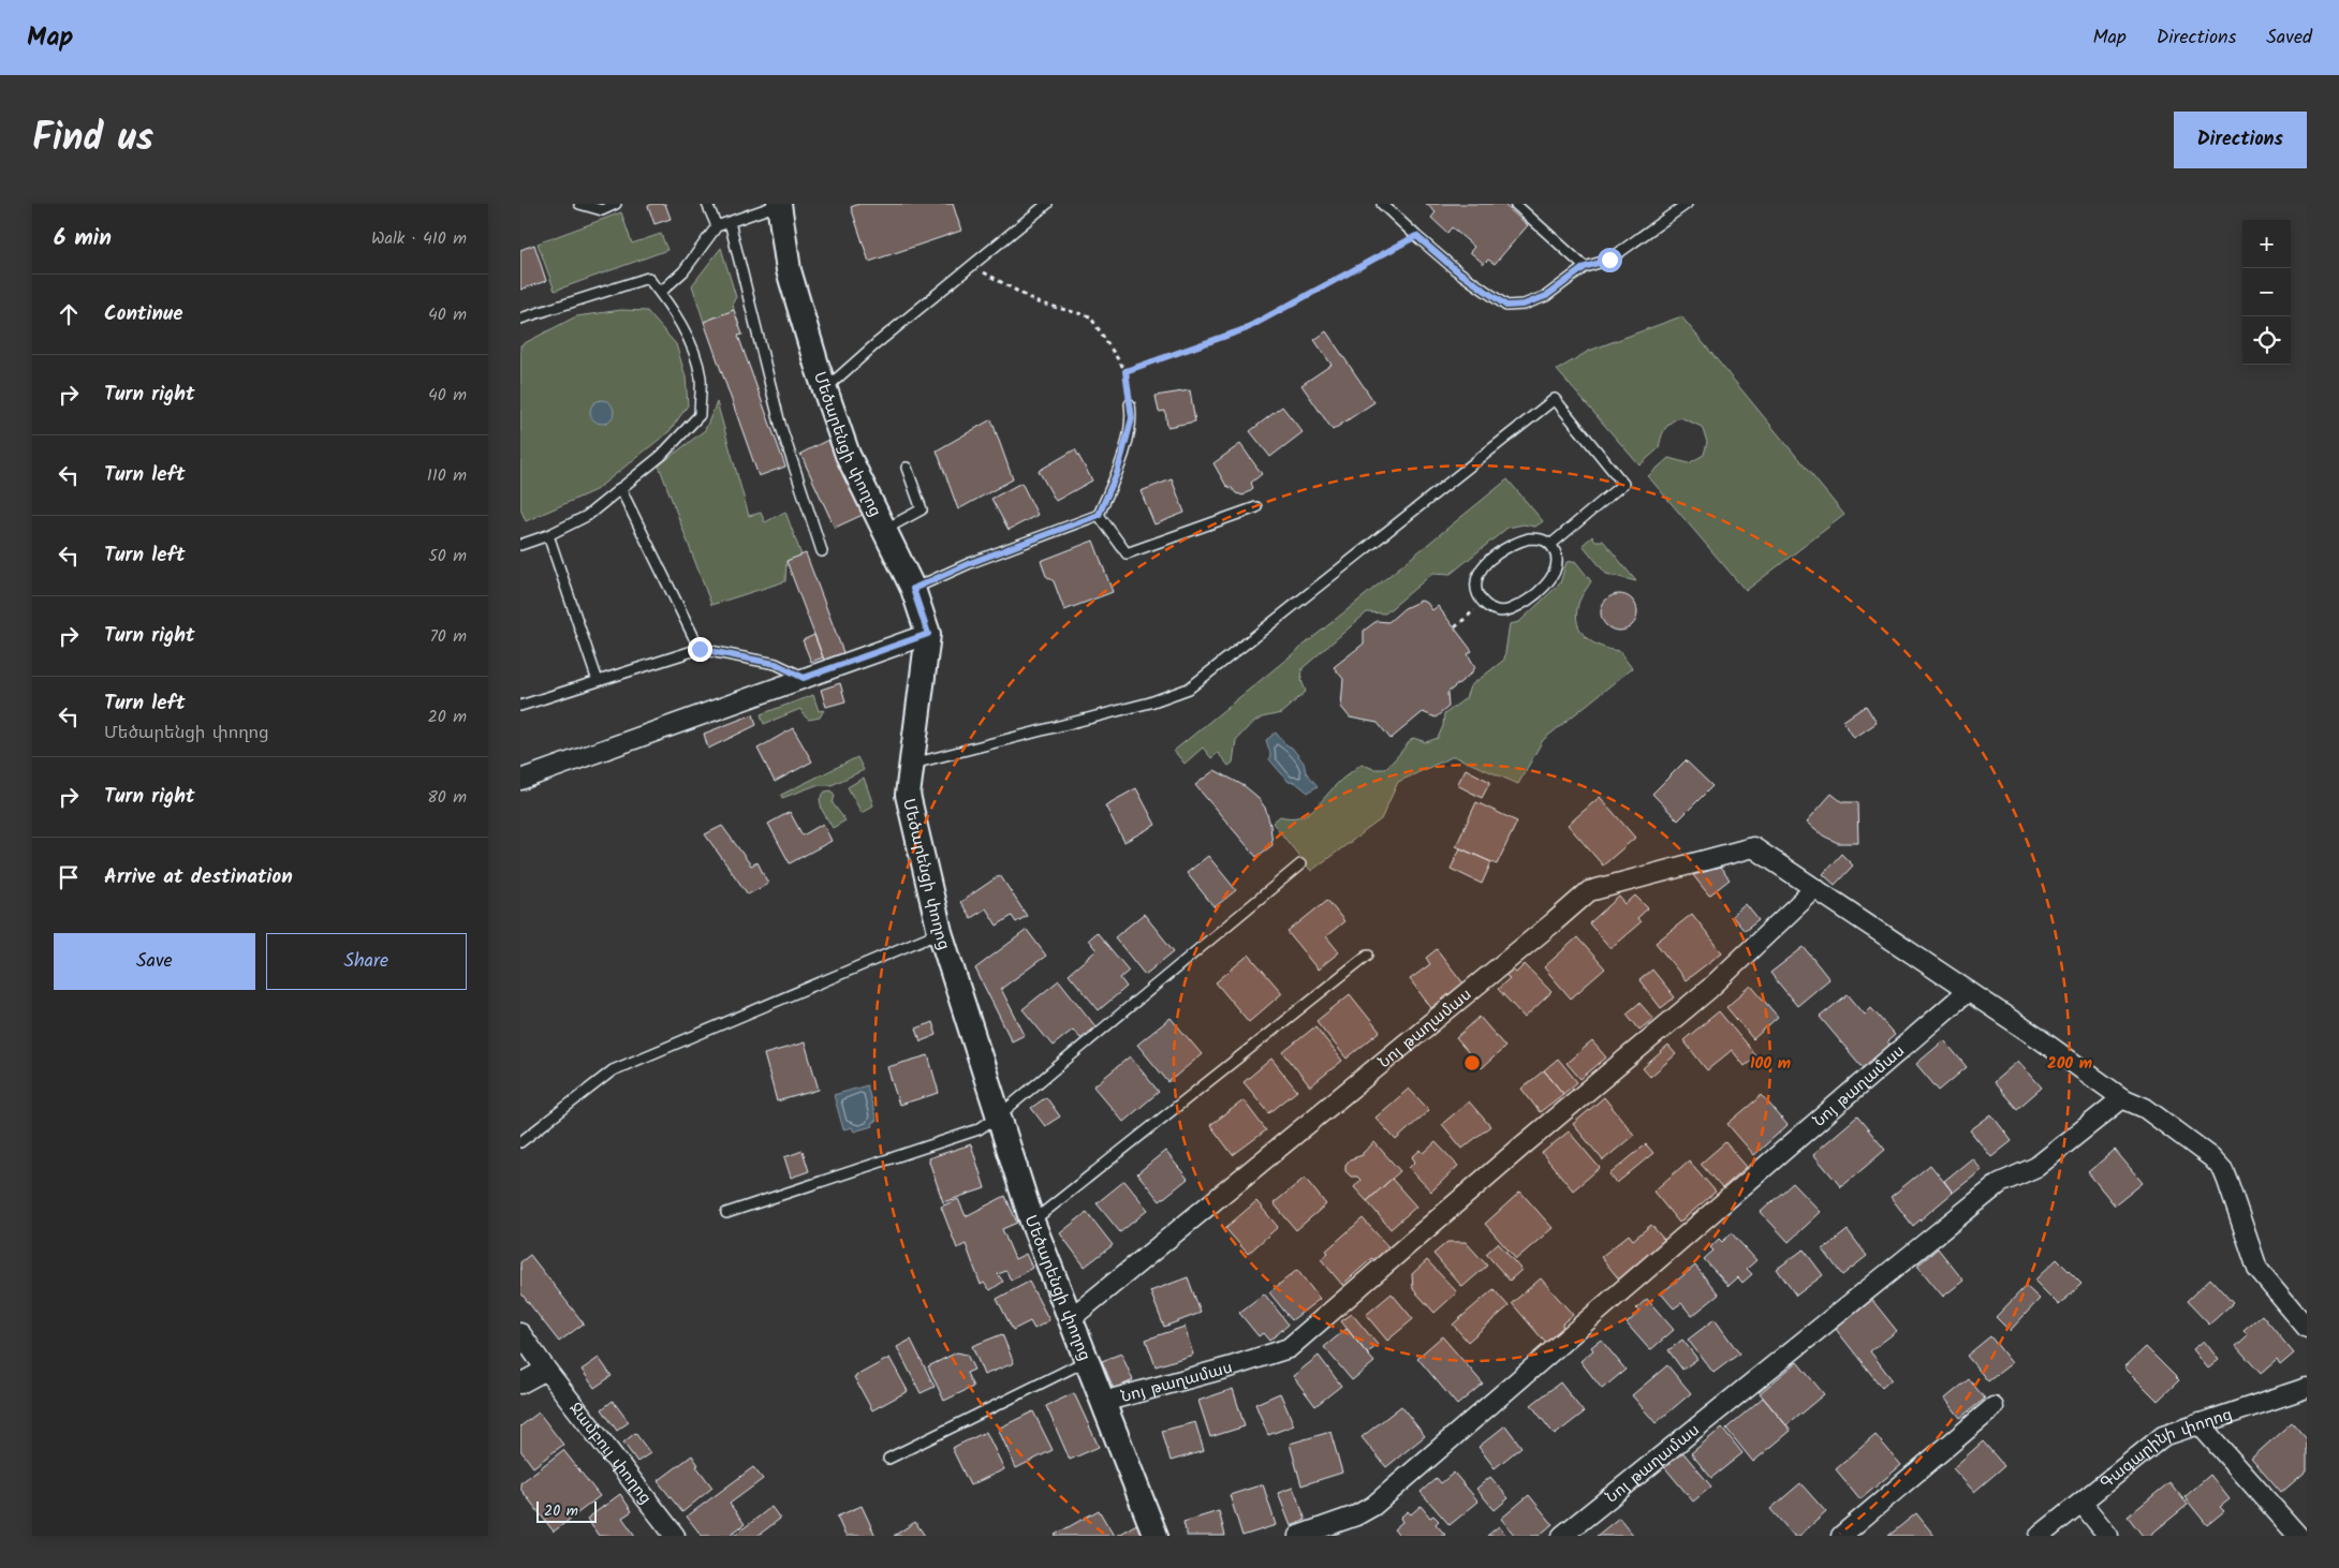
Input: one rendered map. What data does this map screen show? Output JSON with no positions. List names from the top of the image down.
{
  "streets": {
    "street": [
      "Մեծարենցի փողոց",
      "Նոյ թաղամաս",
      "Գագարինի փողոց",
      "Ջամբուլ փողոց"
    ]
  },
  "crossings": [
    ["Մեծարենցի փողոց", "Նոյ թաղամաս"]
  ],
  "scale_bar": "20 m",
  "page": {
    "header": "Map",
    "nav": ["Map", "Directions", "Saved"],
    "title": "Find us",
    "buttons": [
      "Directions",
      ["Save", "Share"]
    ],
    "heading": ["6 min", "Walk · 410 m"],
    "map_buttons": ["+", "−"],
    "list": [
      ["Continue", "40 m"],
      ["Turn right", "40 m"],
      ["Turn left", "110 m"],
      ["Turn left", "50 m"],
      ["Turn right", "70 m"],
      ["Turn left", "Մեծարենցի փողոց", "20 m"],
      ["Turn right", "80 m"],
      "Arrive at destination"
    ],
    "scale": "20 m"
  },
  "rings": ["100 m", "200 m"]
}
